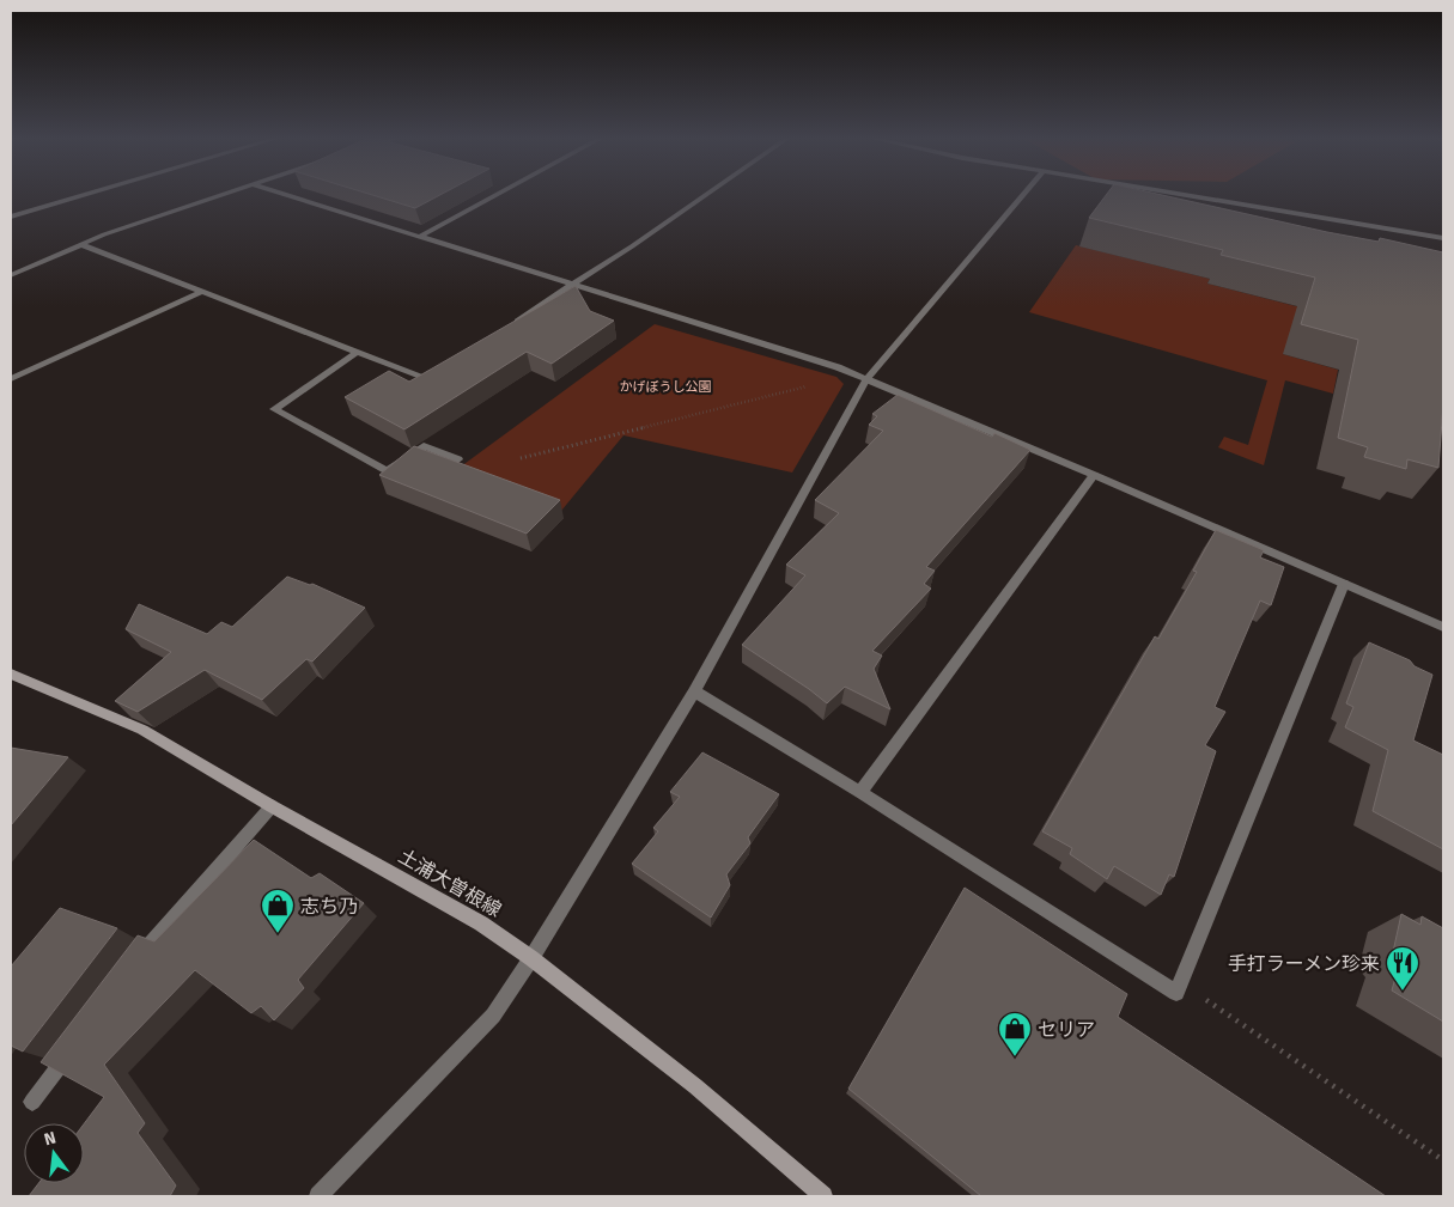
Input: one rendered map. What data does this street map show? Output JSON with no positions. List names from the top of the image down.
{
  "streets": {
    "main road": ["土浦大曽根線"]
  },
  "parks": ["かげぼうし公園"],
  "places": {
    "shop": ["志ち乃", "セリア"],
    "restaurant": ["手打ラーメン珍来"]
  },
  "north": "top"
}
